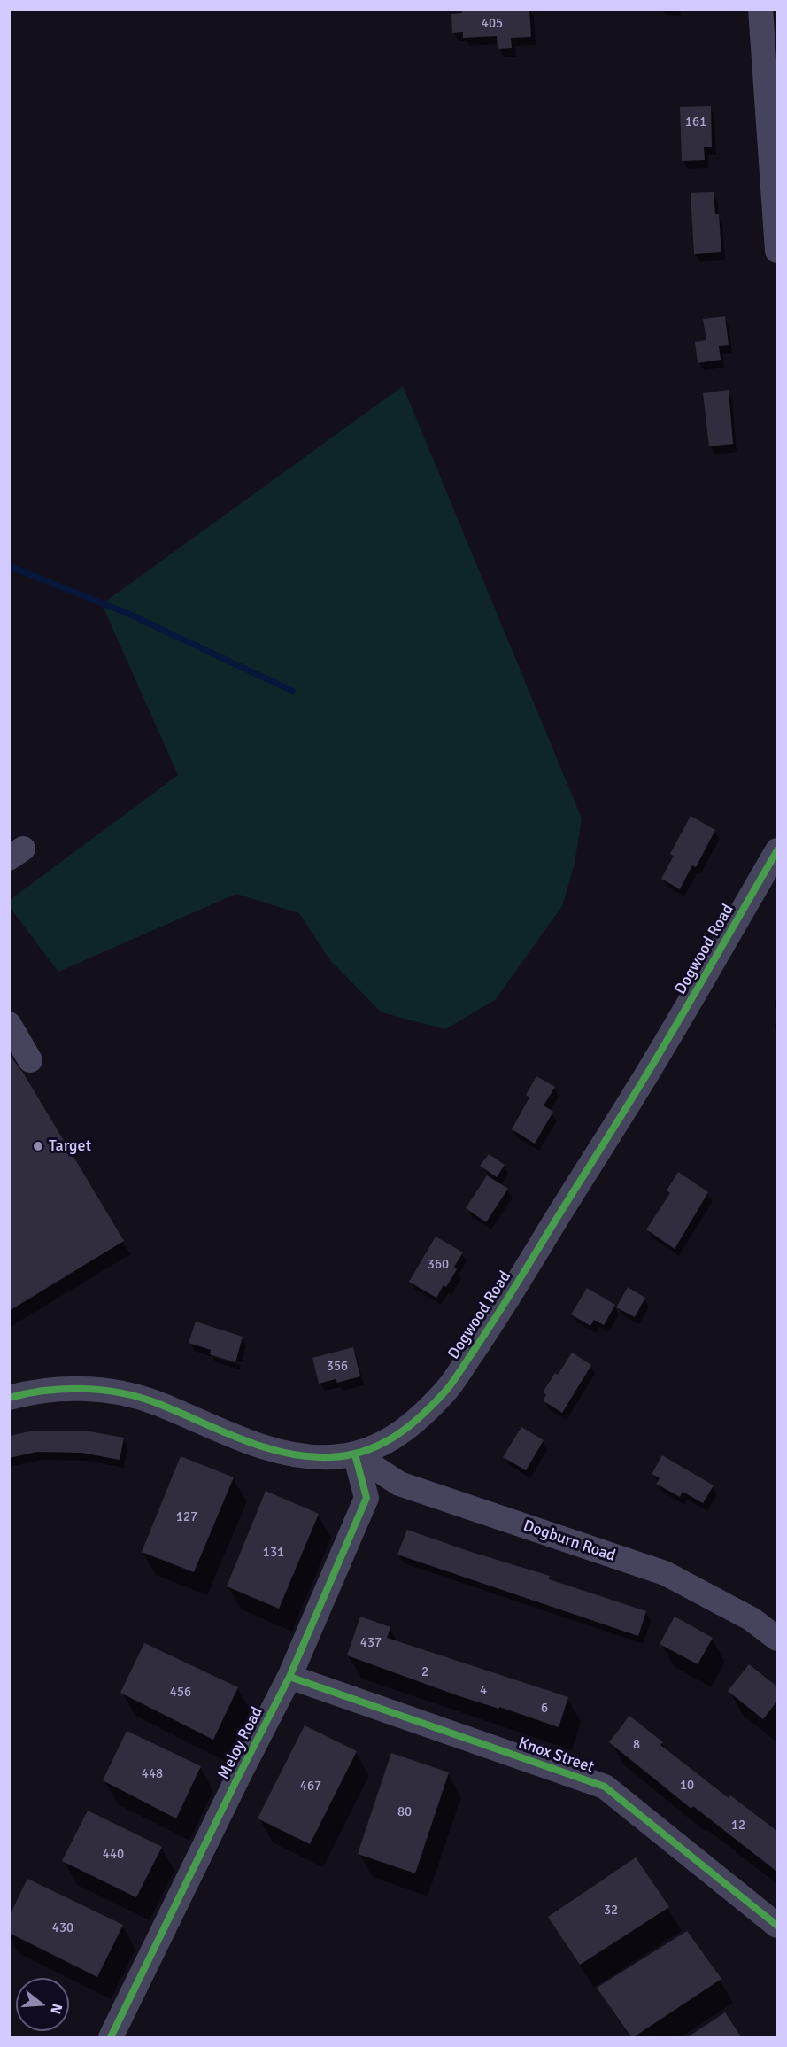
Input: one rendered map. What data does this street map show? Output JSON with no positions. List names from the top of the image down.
{
  "streets": {
    "street": [
      "Dogwood Road",
      "Dogburn Road",
      "Meloy Road",
      "Knox Street"
    ]
  },
  "crossings": [
    ["Dogwood Road", "Dogburn Road"],
    ["Dogwood Road", "Meloy Road"],
    ["Dogburn Road", "Meloy Road"],
    ["Meloy Road", "Knox Street"]
  ],
  "places": ["Target"],
  "house_numbers": [
    "405",
    "161",
    "360",
    "356",
    "127",
    "131",
    "437",
    "2",
    "4",
    "456",
    "6",
    "8",
    "448",
    "10",
    "467",
    "80",
    "12",
    "440",
    "32",
    "430"
  ],
  "north": "right"
}
